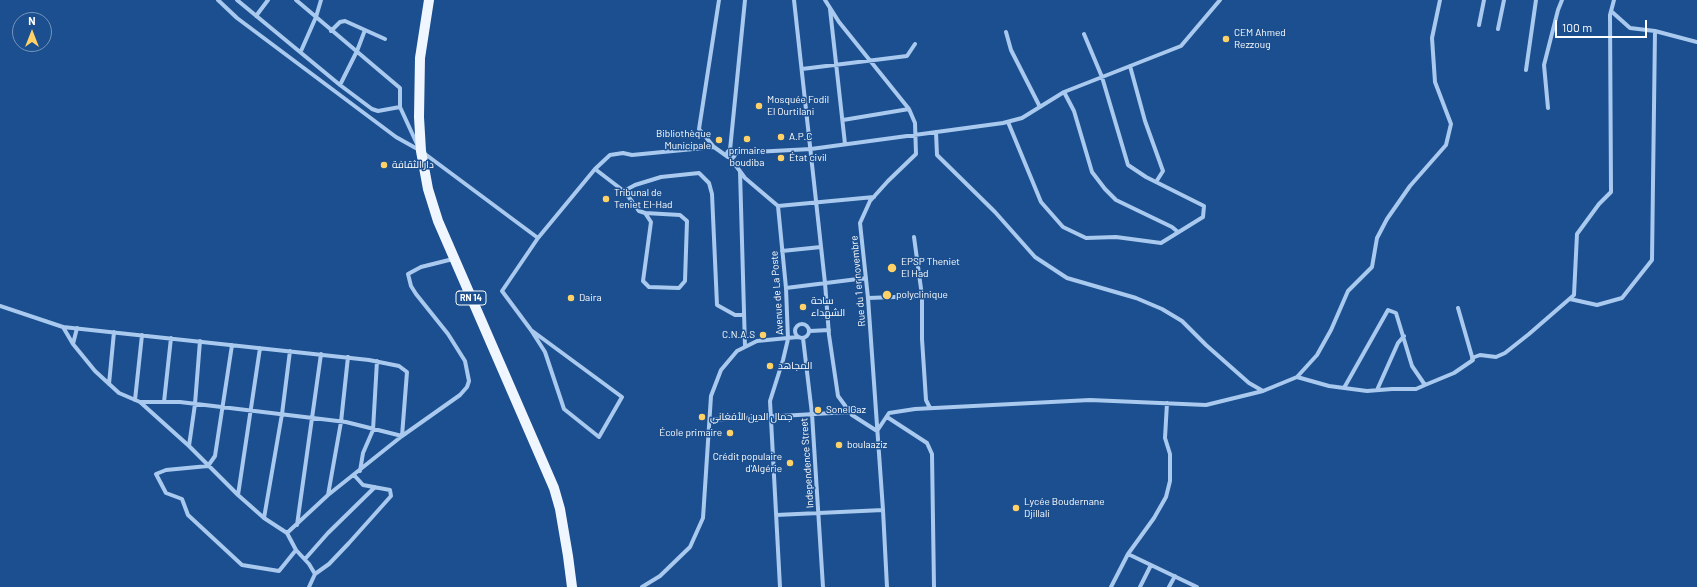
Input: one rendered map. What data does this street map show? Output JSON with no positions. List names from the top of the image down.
{
  "streets": {
    "main road": ["RN 14"],
    "street": ["Rue du 1 er novembre", "Avenue de La Poste", "Independence Street"]
  },
  "places": [
    "CEM Ahmed Rezzoug",
    "Mosquée Fodil El Ourtilani",
    "A.P.C",
    "primaire boudiba",
    "Bibliothèque Municipale",
    "État civil",
    "دار الثقافة",
    "Tribunal de Teniet El-Had",
    "EPSP Theniet El Had",
    "polyclinique",
    "Daira",
    "ساحة الشهداء",
    "C.N.A.S",
    "المجاهد",
    "SonelGaz",
    "جمال الدين الأفغاني",
    "École primaire",
    "boulaaziz",
    "Crédit populaire d'Algérie",
    "Lycée Boudernane Djillali"
  ],
  "scale_bar": "100 m",
  "north": "top"
}
